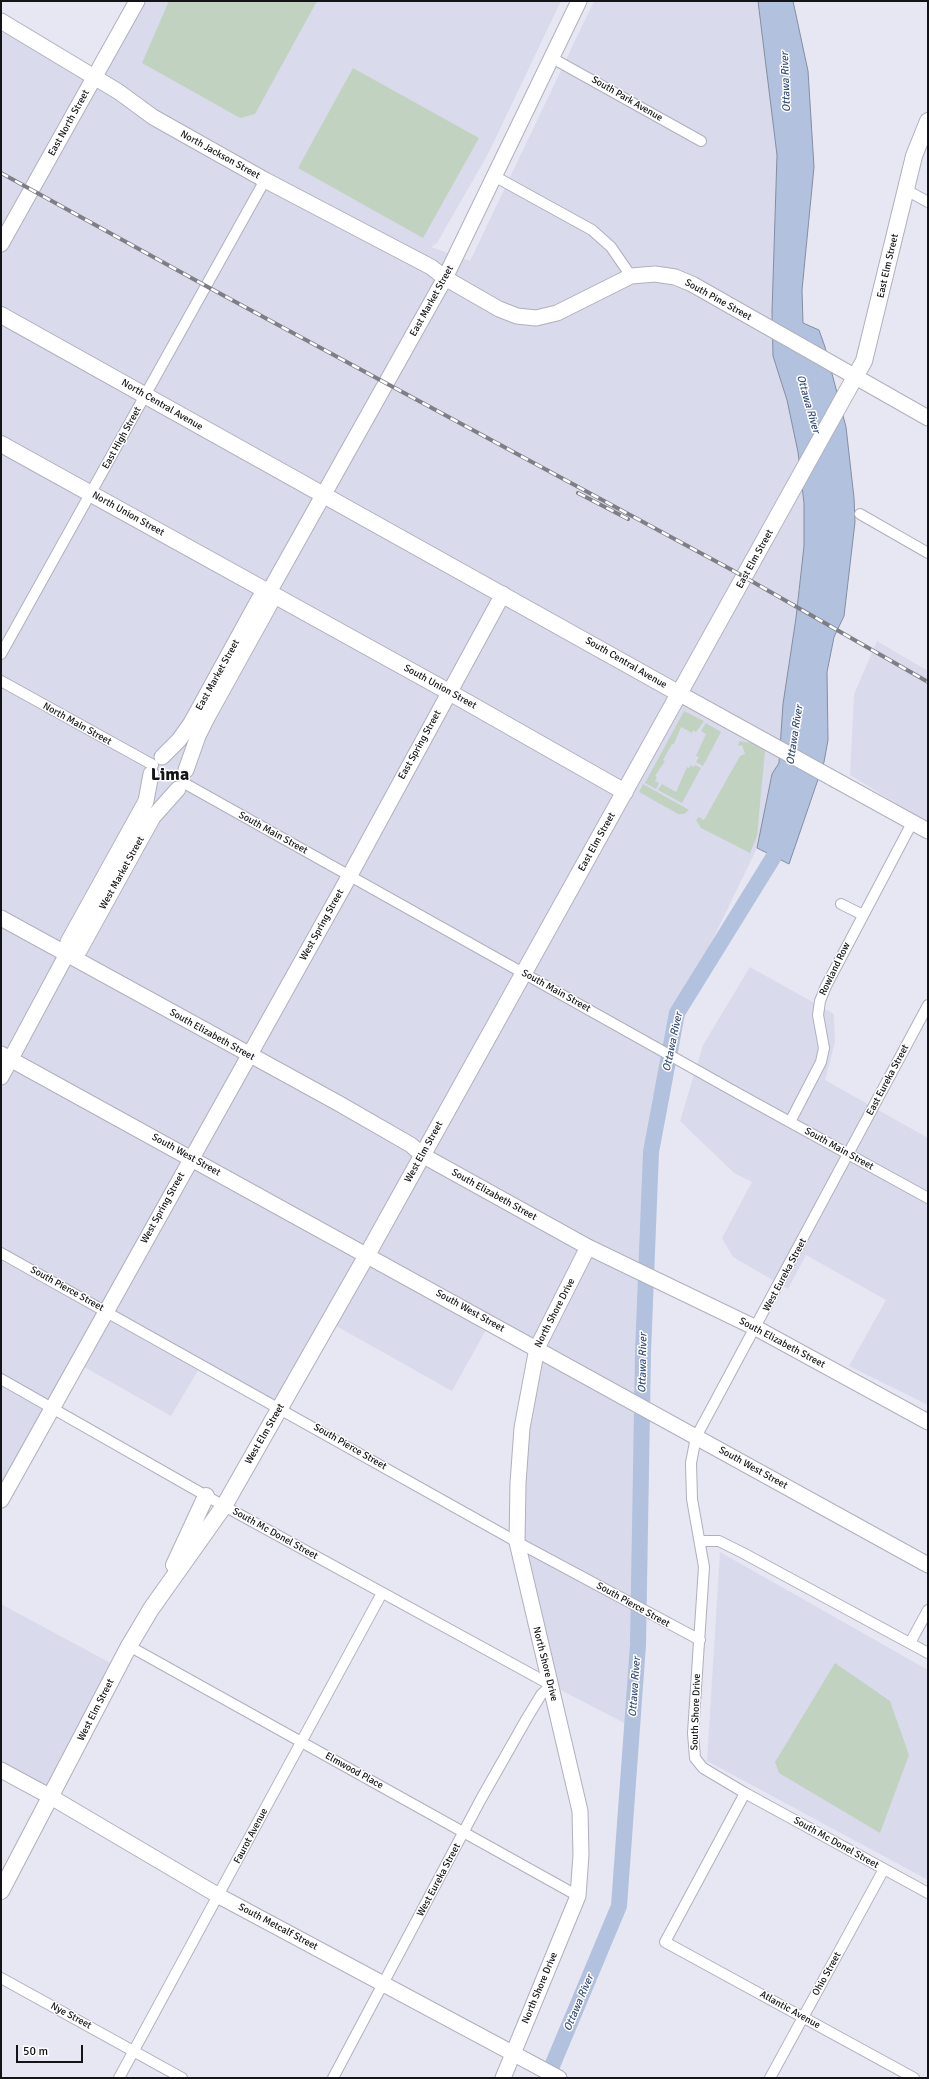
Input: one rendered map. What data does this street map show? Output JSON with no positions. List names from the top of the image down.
{
  "streets": {
    "main road": [
      "East Elm Street",
      "North Central Avenue",
      "North Union Street",
      "South Central Avenue",
      "South Union Street",
      "West Elm Street"
    ],
    "street": [
      "South Park Avenue",
      "East North Street",
      "North Jackson Street",
      "South Pine Street",
      "East Market Street",
      "East High Street",
      "North Main Street",
      "East Spring Street",
      "South Main Street",
      "West Market Street",
      "West Spring Street",
      "Rowland Row",
      "South Elizabeth Street",
      "East Eureka Street",
      "South West Street",
      "West Eureka Street",
      "South Pierce Street",
      "North Shore Drive",
      "South Mc Donel Street",
      "South Shore Drive",
      "Elmwood Place",
      "Faurot Avenue",
      "South Metcalf Street",
      "Ohio Street",
      "Atlantic Avenue",
      "Nye Street"
    ]
  },
  "crossings": [
    ["South Park Avenue", "East Market Street"],
    ["East North Street", "North Jackson Street"],
    ["North Jackson Street", "South Pine Street"],
    ["North Jackson Street", "East Market Street"],
    ["North Jackson Street", "East High Street"],
    ["East Elm Street", "South Pine Street"],
    ["East Elm Street", "South Central Avenue"],
    ["East Elm Street", "South Union Street"],
    ["East Elm Street", "South Main Street"],
    ["East Elm Street", "West Elm Street"],
    ["East Market Street", "North Central Avenue"],
    ["East Market Street", "South Central Avenue"],
    ["East Market Street", "South Union Street"],
    ["East Market Street", "North Main Street"],
    ["East Market Street", "South Main Street"],
    ["East Market Street", "West Market Street"],
    ["North Central Avenue", "East High Street"],
    ["North Central Avenue", "South Central Avenue"],
    ["East High Street", "North Union Street"],
    ["North Union Street", "South Union Street"],
    ["South Central Avenue", "East Spring Street"],
    ["South Central Avenue", "Rowland Row"],
    ["South Union Street", "East Spring Street"],
    ["North Main Street", "South Main Street"],
    ["North Main Street", "West Market Street"],
    ["East Spring Street", "South Main Street"],
    ["East Spring Street", "West Spring Street"],
    ["South Main Street", "West Market Street"],
    ["South Main Street", "West Spring Street"],
    ["South Main Street", "Rowland Row"],
    ["South Main Street", "East Eureka Street"],
    ["South Main Street", "West Elm Street"],
    ["South Main Street", "West Eureka Street"],
    ["West Market Street", "South Elizabeth Street"],
    ["West Market Street", "South West Street"],
    ["West Spring Street", "South Elizabeth Street"],
    ["West Spring Street", "South West Street"],
    ["West Spring Street", "South Pierce Street"],
    ["West Spring Street", "South Mc Donel Street"],
    ["South Elizabeth Street", "West Elm Street"],
    ["South Elizabeth Street", "West Eureka Street"],
    ["South Elizabeth Street", "North Shore Drive"],
    ["East Eureka Street", "West Eureka Street"],
    ["West Elm Street", "South West Street"],
    ["West Elm Street", "South Pierce Street"],
    ["West Elm Street", "South Mc Donel Street"],
    ["West Elm Street", "Elmwood Place"],
    ["West Elm Street", "South Metcalf Street"],
    ["South West Street", "West Eureka Street"],
    ["South West Street", "North Shore Drive"],
    ["South West Street", "South Shore Drive"],
    ["West Eureka Street", "North Shore Drive"],
    ["West Eureka Street", "South Mc Donel Street"],
    ["West Eureka Street", "South Shore Drive"],
    ["West Eureka Street", "Elmwood Place"],
    ["West Eureka Street", "South Metcalf Street"],
    ["South Pierce Street", "North Shore Drive"],
    ["South Pierce Street", "South Shore Drive"],
    ["North Shore Drive", "South Mc Donel Street"],
    ["North Shore Drive", "Elmwood Place"],
    ["North Shore Drive", "South Metcalf Street"],
    ["South Mc Donel Street", "South Shore Drive"],
    ["South Mc Donel Street", "Faurot Avenue"],
    ["South Mc Donel Street", "Ohio Street"],
    ["South Mc Donel Street", "Atlantic Avenue"],
    ["South Shore Drive", "Atlantic Avenue"],
    ["Elmwood Place", "Faurot Avenue"],
    ["Faurot Avenue", "South Metcalf Street"],
    ["Faurot Avenue", "Nye Street"],
    ["Ohio Street", "Atlantic Avenue"]
  ],
  "districts": ["Lima"],
  "water": ["Ottawa River"],
  "scale_bar": "50 m"
}
